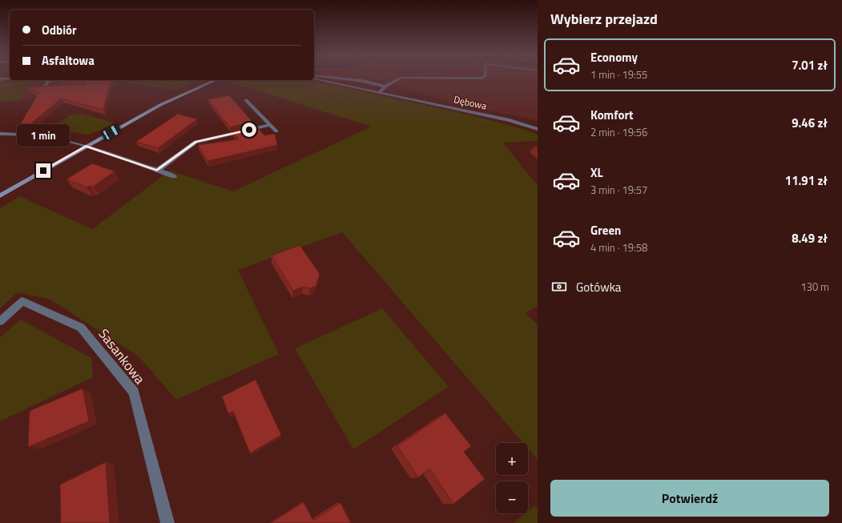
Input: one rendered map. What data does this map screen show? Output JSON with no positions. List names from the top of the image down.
{
  "streets": {
    "street": ["Dębowa", "Sasankowa"]
  },
  "page": {
    "heading": "Wybierz przejazd",
    "banner": ["Odbiór", "Asfaltowa"],
    "list": [
      {
        "name": "Economy",
        "note": "1 min · 19:55",
        "value": "7.01 zł"
      },
      {
        "name": "Komfort",
        "note": "2 min · 19:56",
        "value": "9.46 zł"
      },
      {
        "name": "XL",
        "note": "3 min · 19:57",
        "value": "11.91 zł"
      },
      {
        "name": "Green",
        "note": "4 min · 19:58",
        "value": "8.49 zł"
      }
    ],
    "bubble": "1 min",
    "pay": ["Gotówka", "130 m"],
    "map_buttons": ["+", "−"],
    "buttons": "Potwierdź"
  }
}
